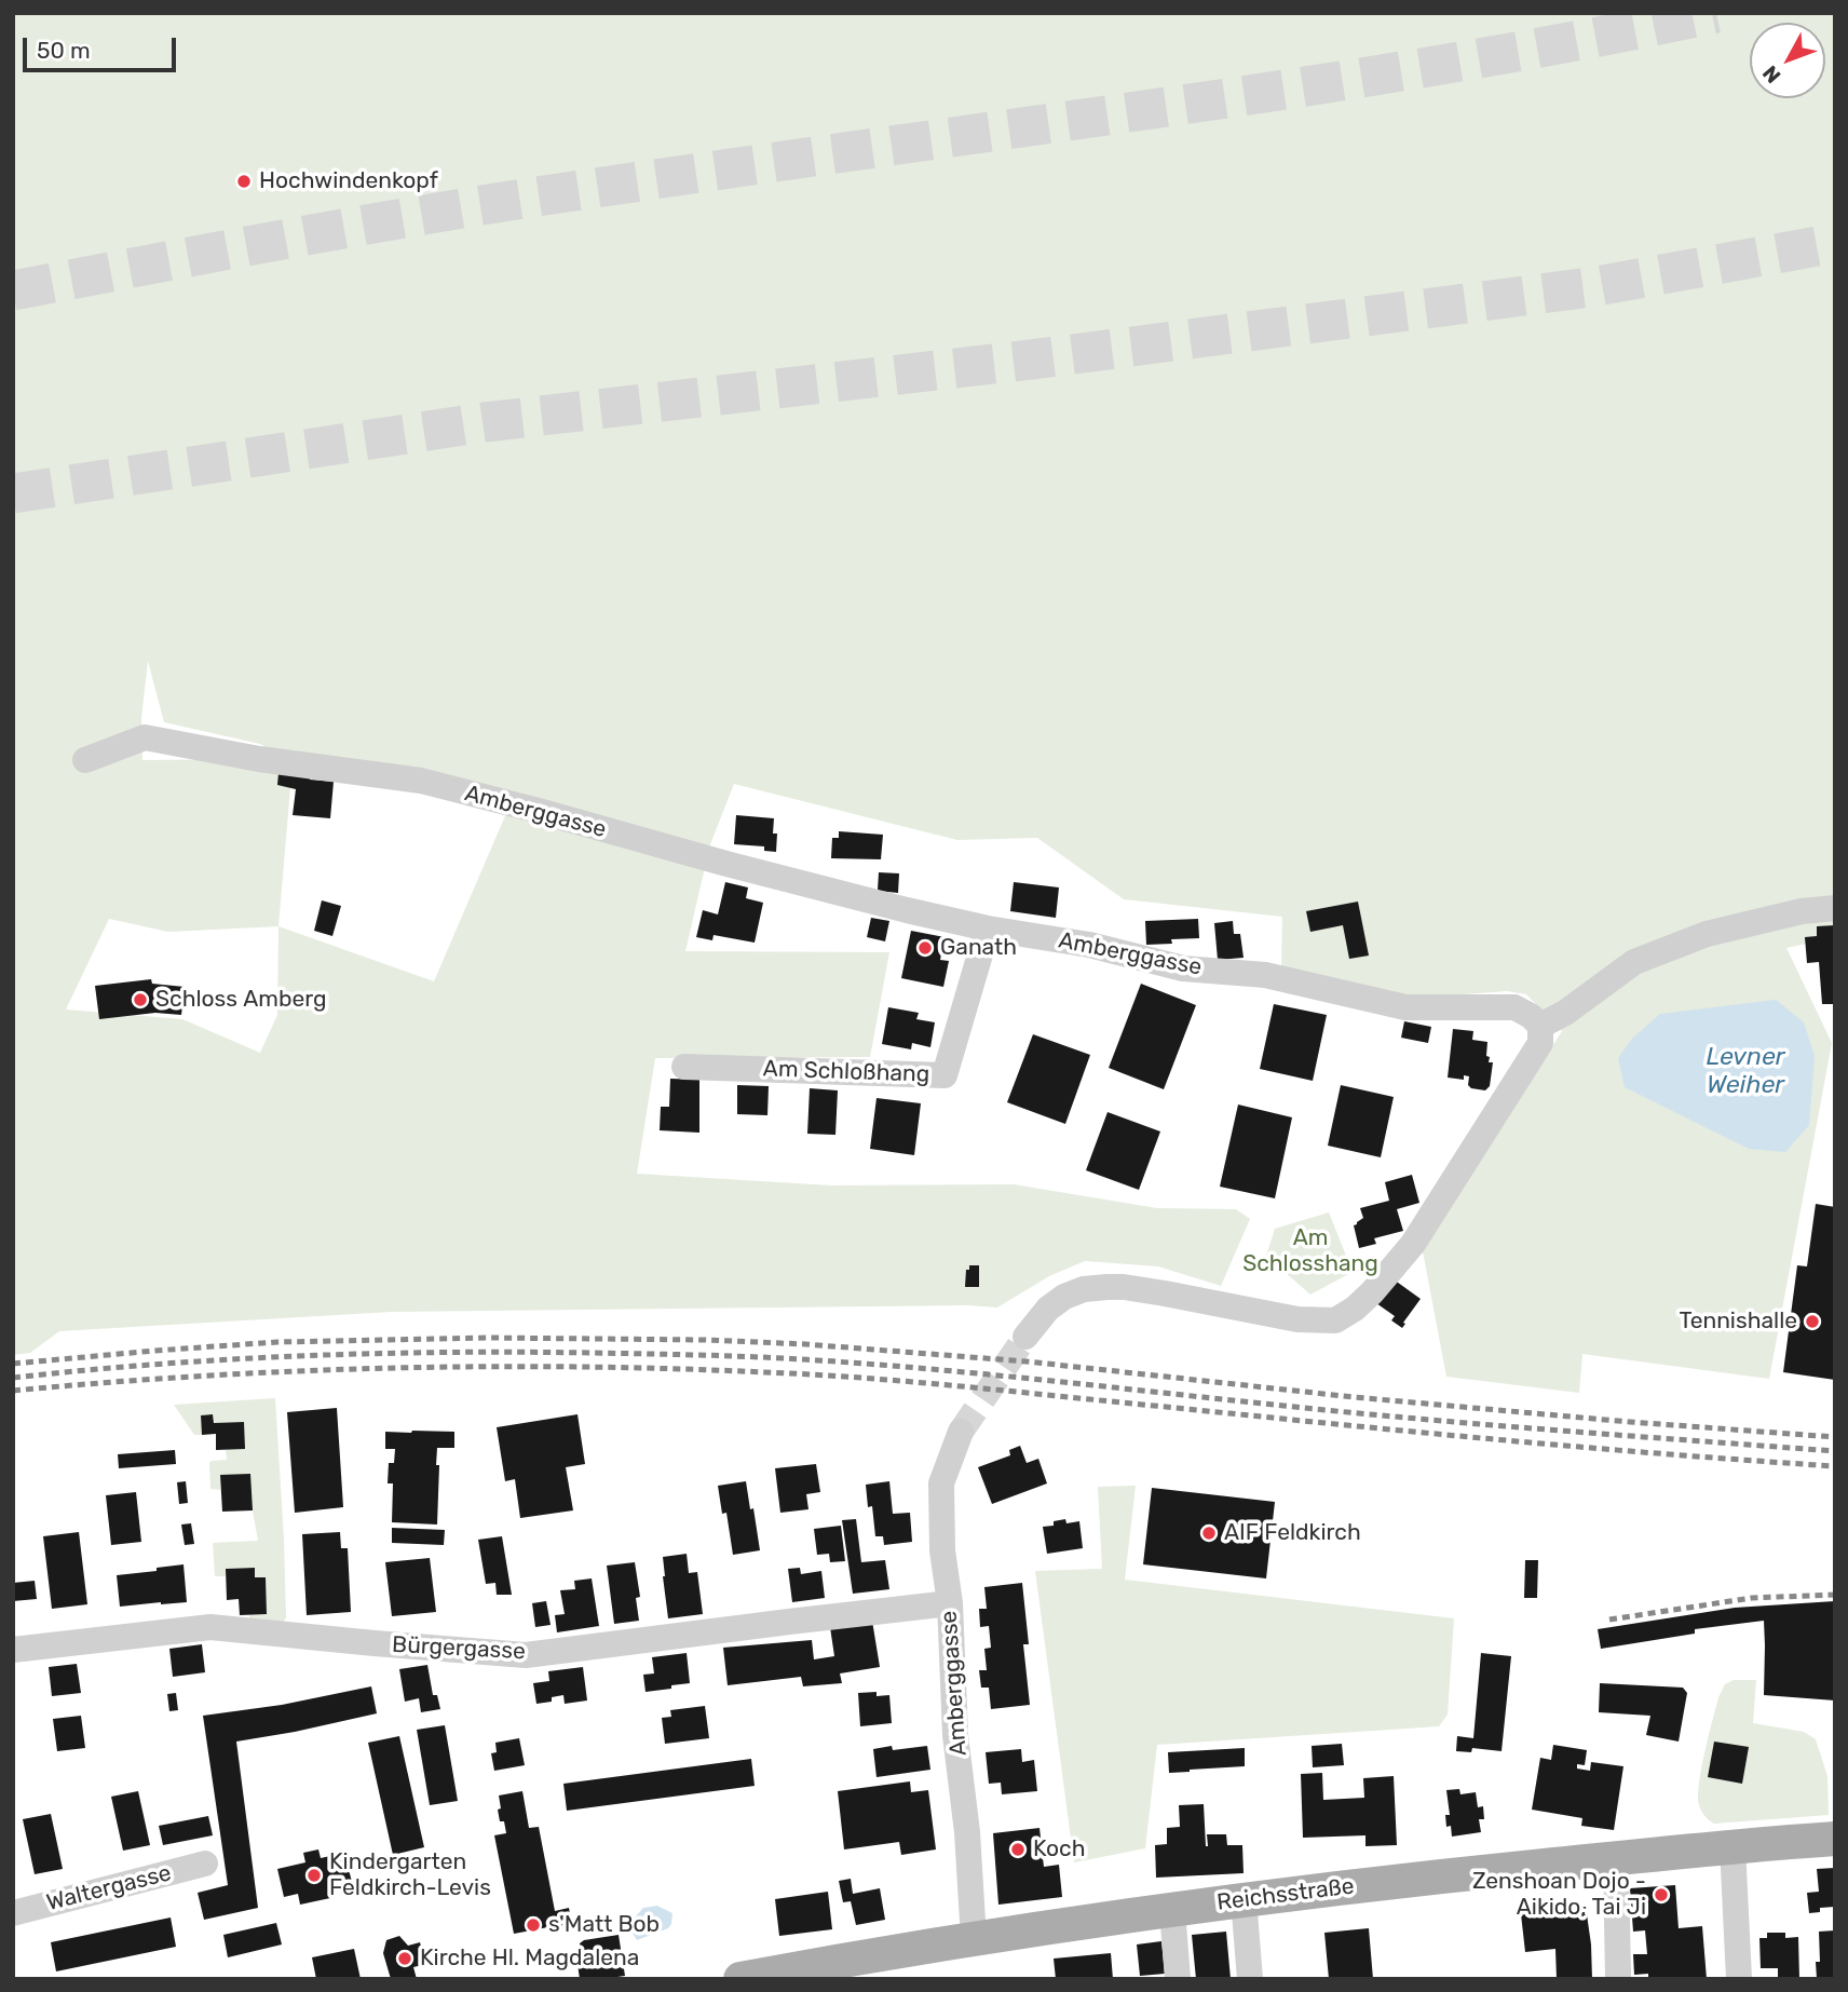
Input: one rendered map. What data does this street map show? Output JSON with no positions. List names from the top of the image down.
{
  "streets": {
    "main road": ["Reichsstraße"],
    "street": [
      "Amberggasse",
      "Am Schloßhang",
      "Bürgergasse",
      "Waltergasse"
    ]
  },
  "crossings": [
    ["Amberggasse", "Am Schloßhang"],
    ["Amberggasse", "Bürgergasse"],
    ["Amberggasse", "Reichsstraße"]
  ],
  "water": ["Levner Weiher"],
  "parks": ["Am Schlosshang"],
  "places": [
    "Hochwindenkopf",
    "Ganath",
    "Schloss Amberg",
    "Tennishalle",
    "AIF Feldkirch",
    "Koch",
    "Kindergarten Feldkirch-Levis",
    "Zenshoan Dojo - Aikido, Tai Ji",
    "s'Matt Bob",
    "Kirche Hl. Magdalena"
  ],
  "scale_bar": "50 m",
  "north": "bottom left"
}
